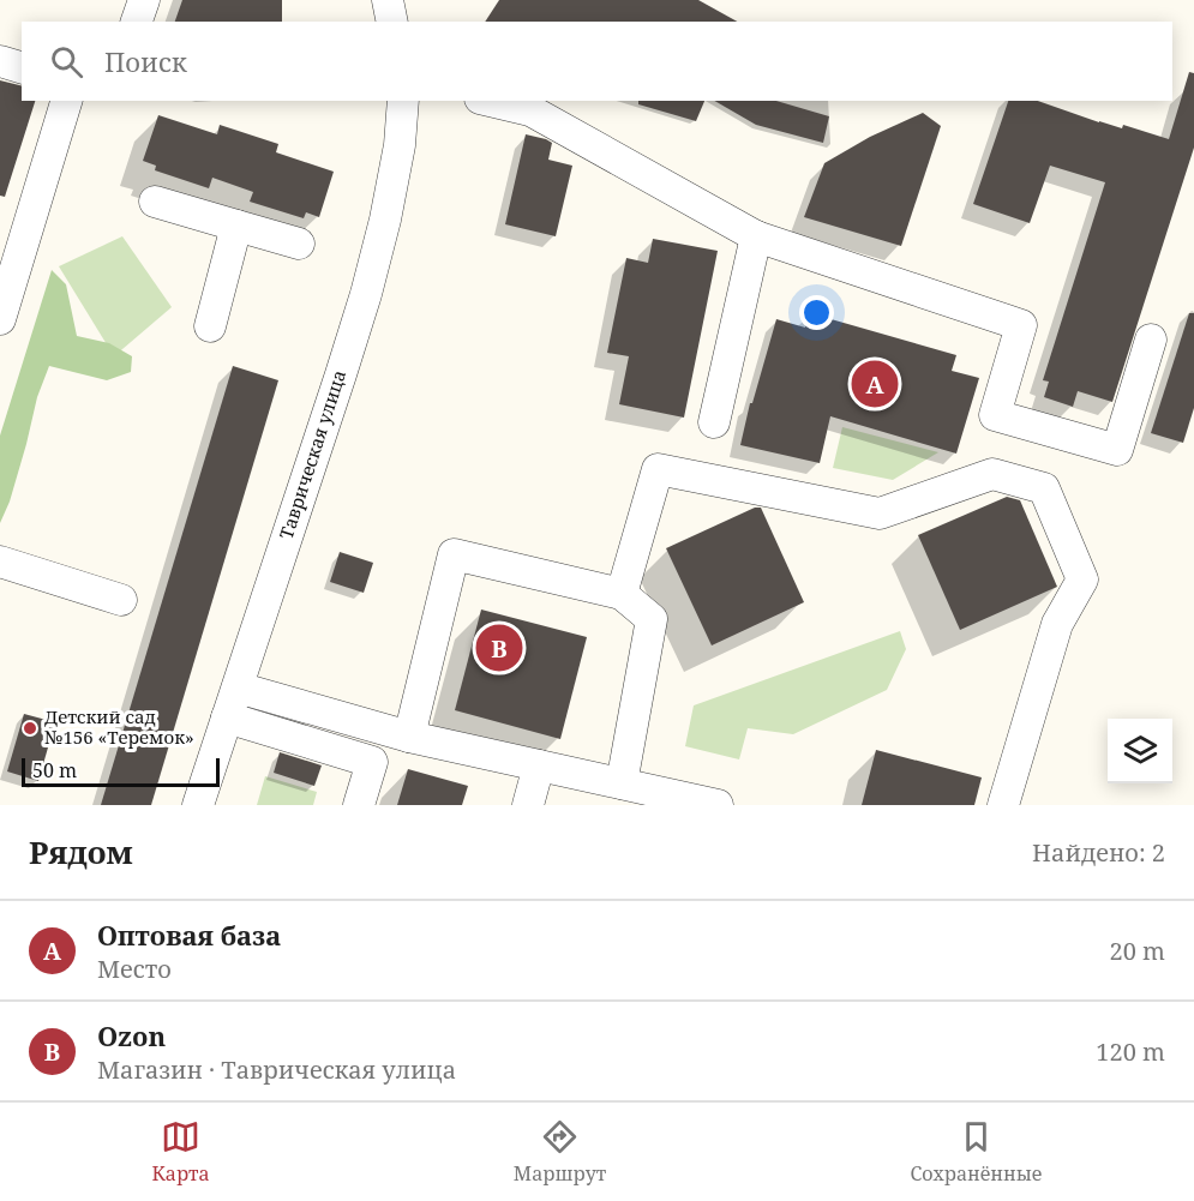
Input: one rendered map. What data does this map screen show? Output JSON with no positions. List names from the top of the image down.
{
  "streets": {
    "street": ["Таврическая улица"]
  },
  "places": ["Детский сад №156 «Теремок»"],
  "scale_bar": "50 m",
  "page": {
    "search": "Поиск",
    "pins": ["A", "B"],
    "scale": "50 m",
    "heading": ["Рядом", "Найдено: 2"],
    "list": [
      {
        "mark": "A",
        "name": "Оптовая база",
        "note": "Место",
        "value": "20 m"
      },
      {
        "mark": "B",
        "name": "Ozon",
        "note": "Магазин · Таврическая улица",
        "value": "120 m"
      }
    ],
    "nav": ["Карта", "Маршрут", "Сохранённые"]
  }
}
